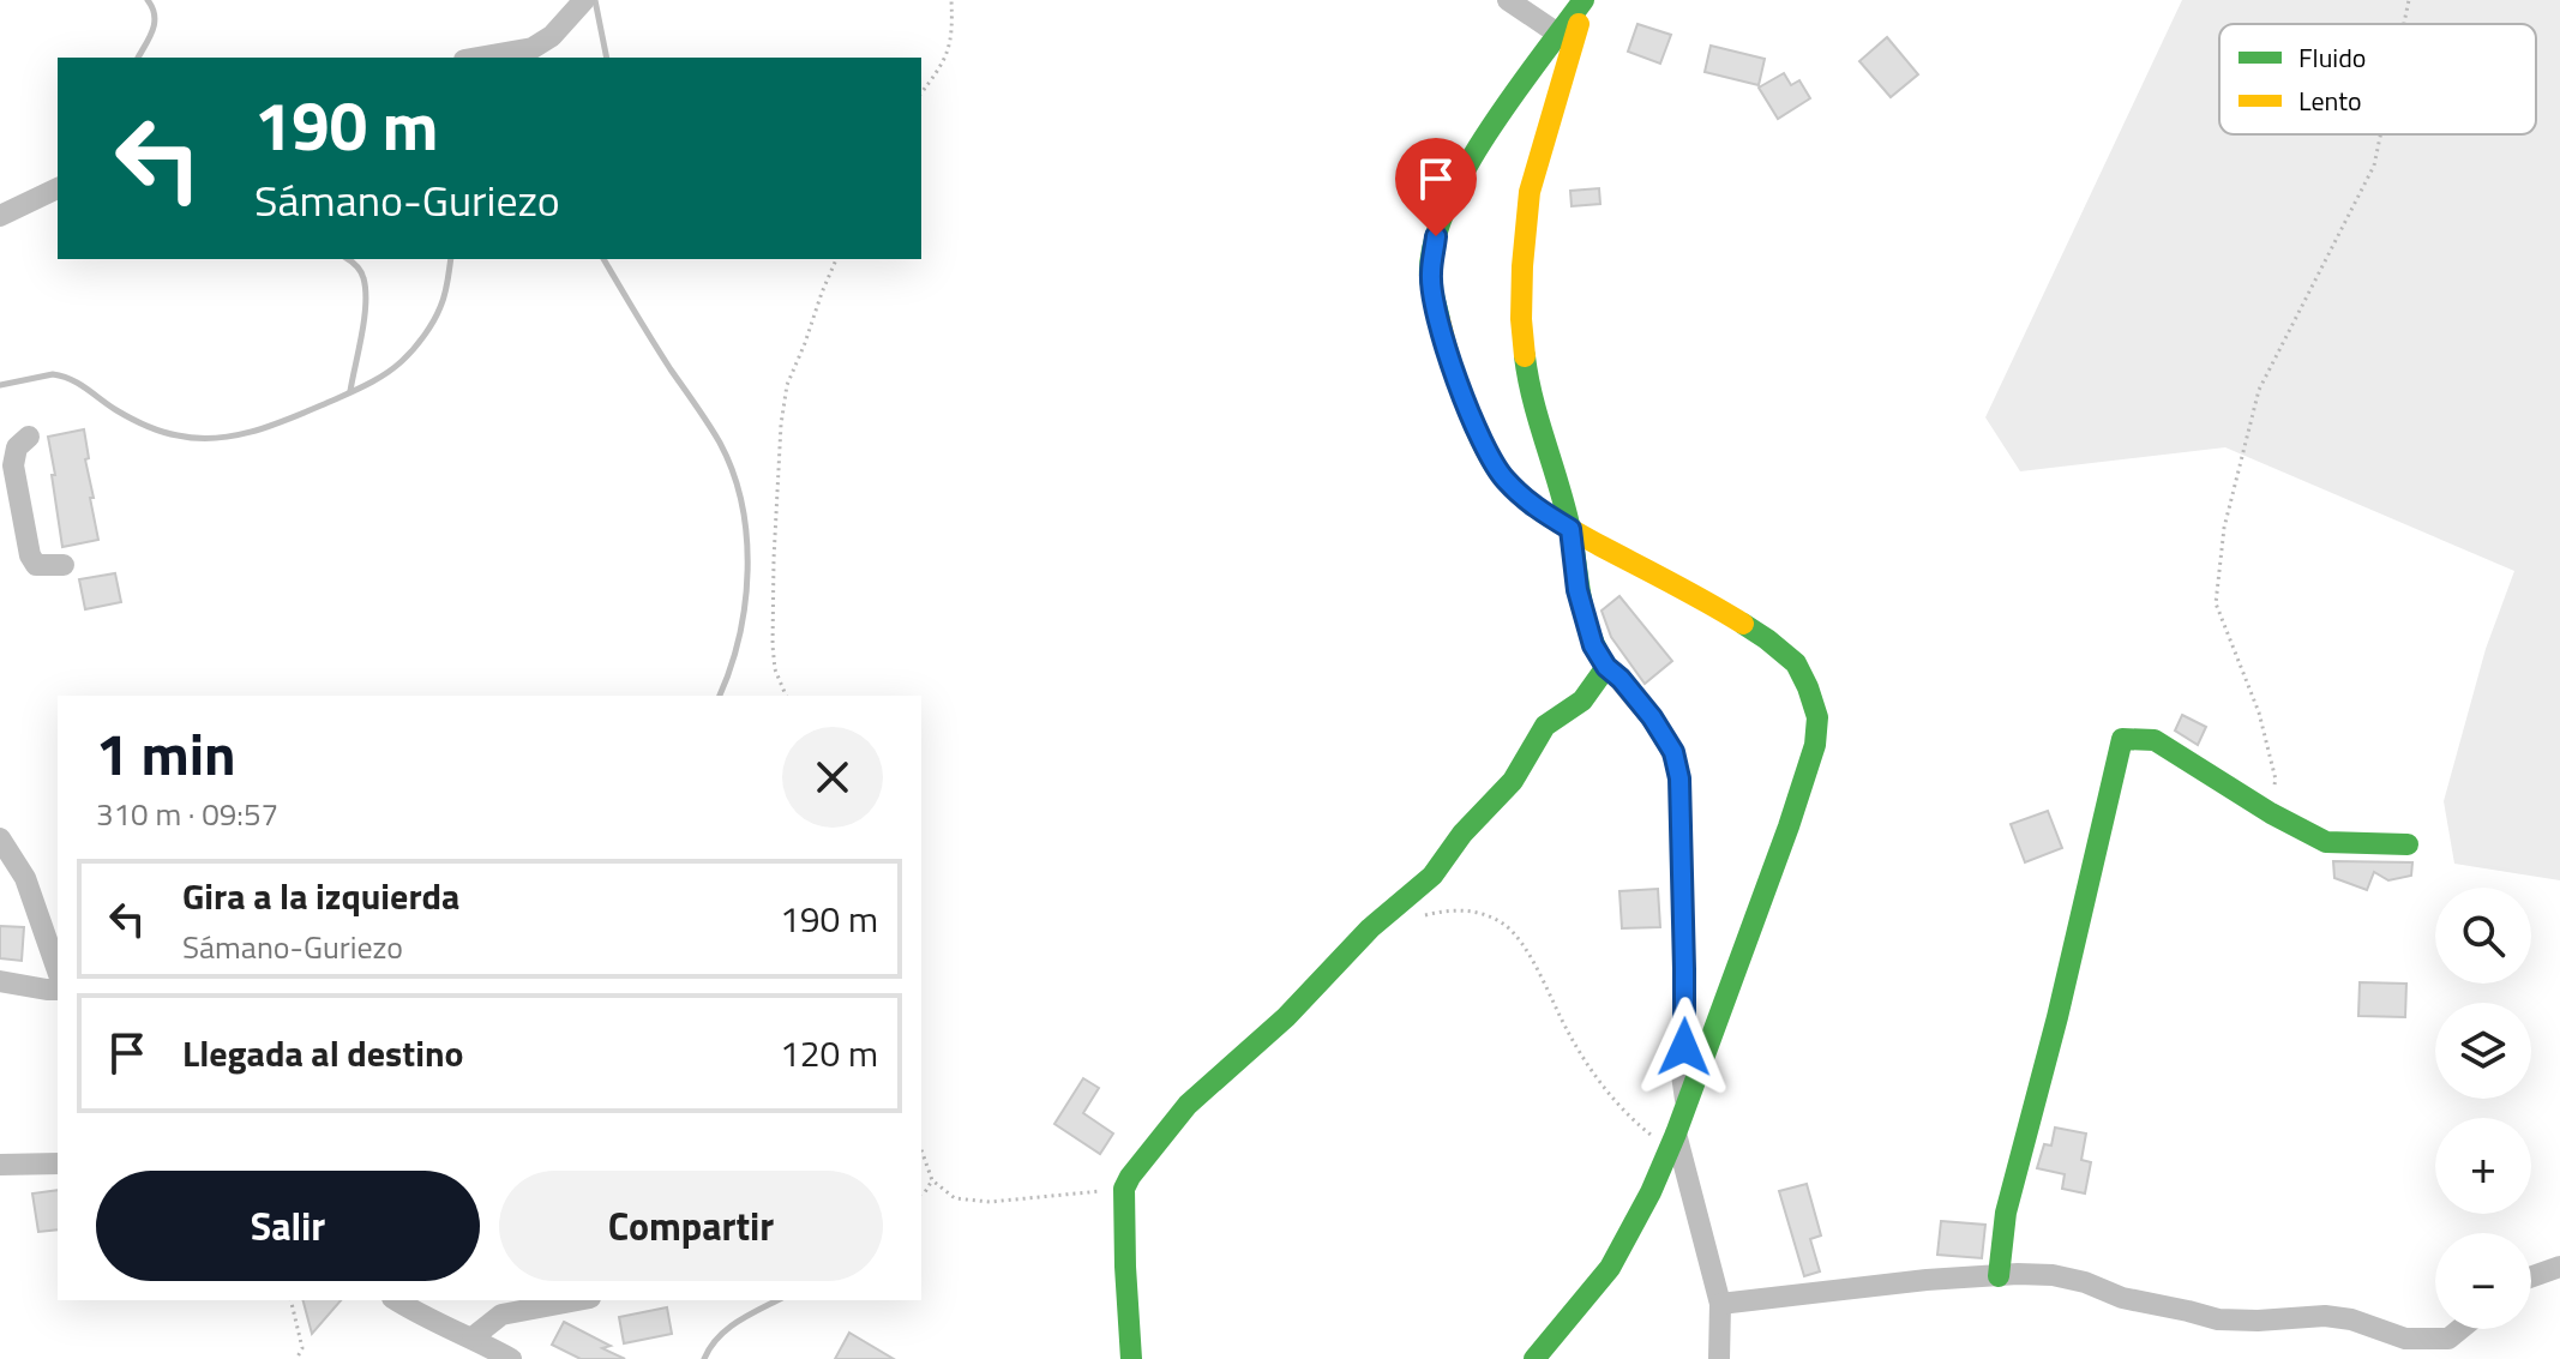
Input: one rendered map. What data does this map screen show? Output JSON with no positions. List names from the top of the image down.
{
  "legend": ["Fluido", "Lento"],
  "page": {
    "turn": ["190 m", "Sámano-Guriezo"],
    "heading": ["1 min", "310 m · 09:57"],
    "list": [
      {
        "name": "Gira a la izquierda",
        "note": "Sámano-Guriezo",
        "value": "190 m"
      },
      {
        "name": "Llegada al destino",
        "value": "120 m"
      }
    ],
    "map_buttons": ["+", "−"],
    "buttons": ["Salir", "Compartir"]
  }
}
